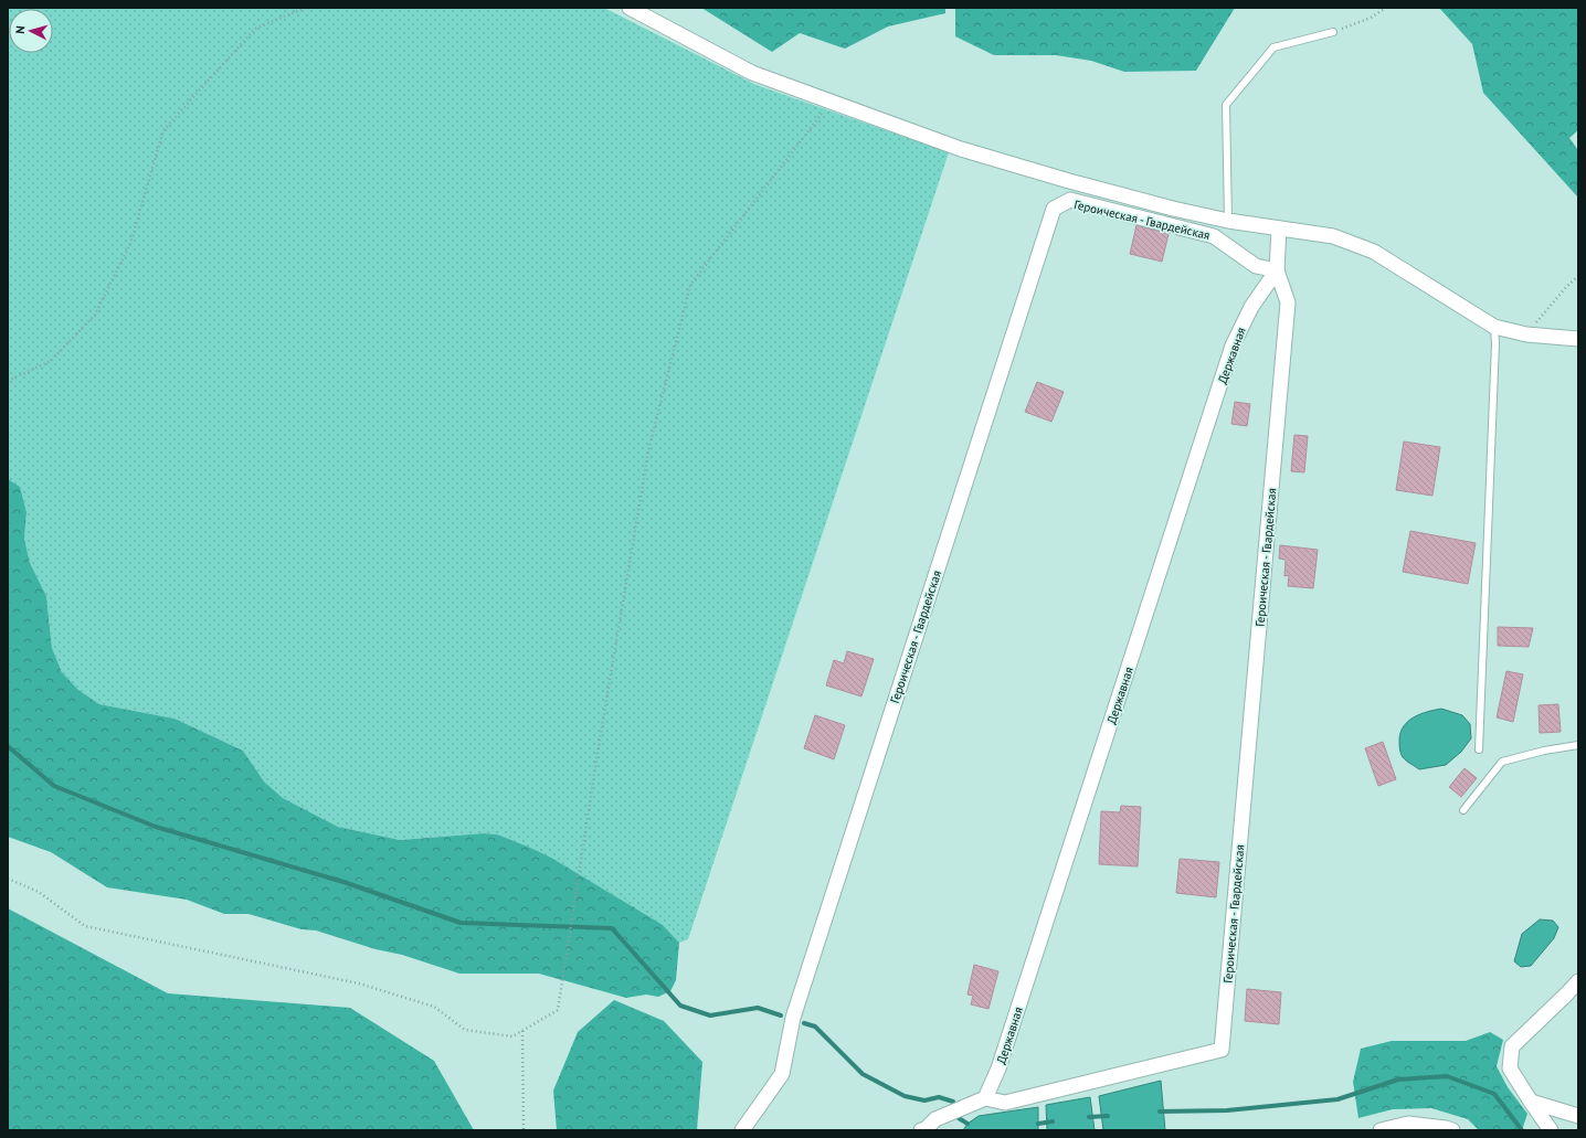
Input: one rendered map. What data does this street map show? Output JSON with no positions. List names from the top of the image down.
{
  "streets": {
    "street": ["Героическая - Гвардейская", "Державная"]
  },
  "crossings": [
    ["Героическая - Гвардейская", "Державная"]
  ],
  "north": "left"
}
